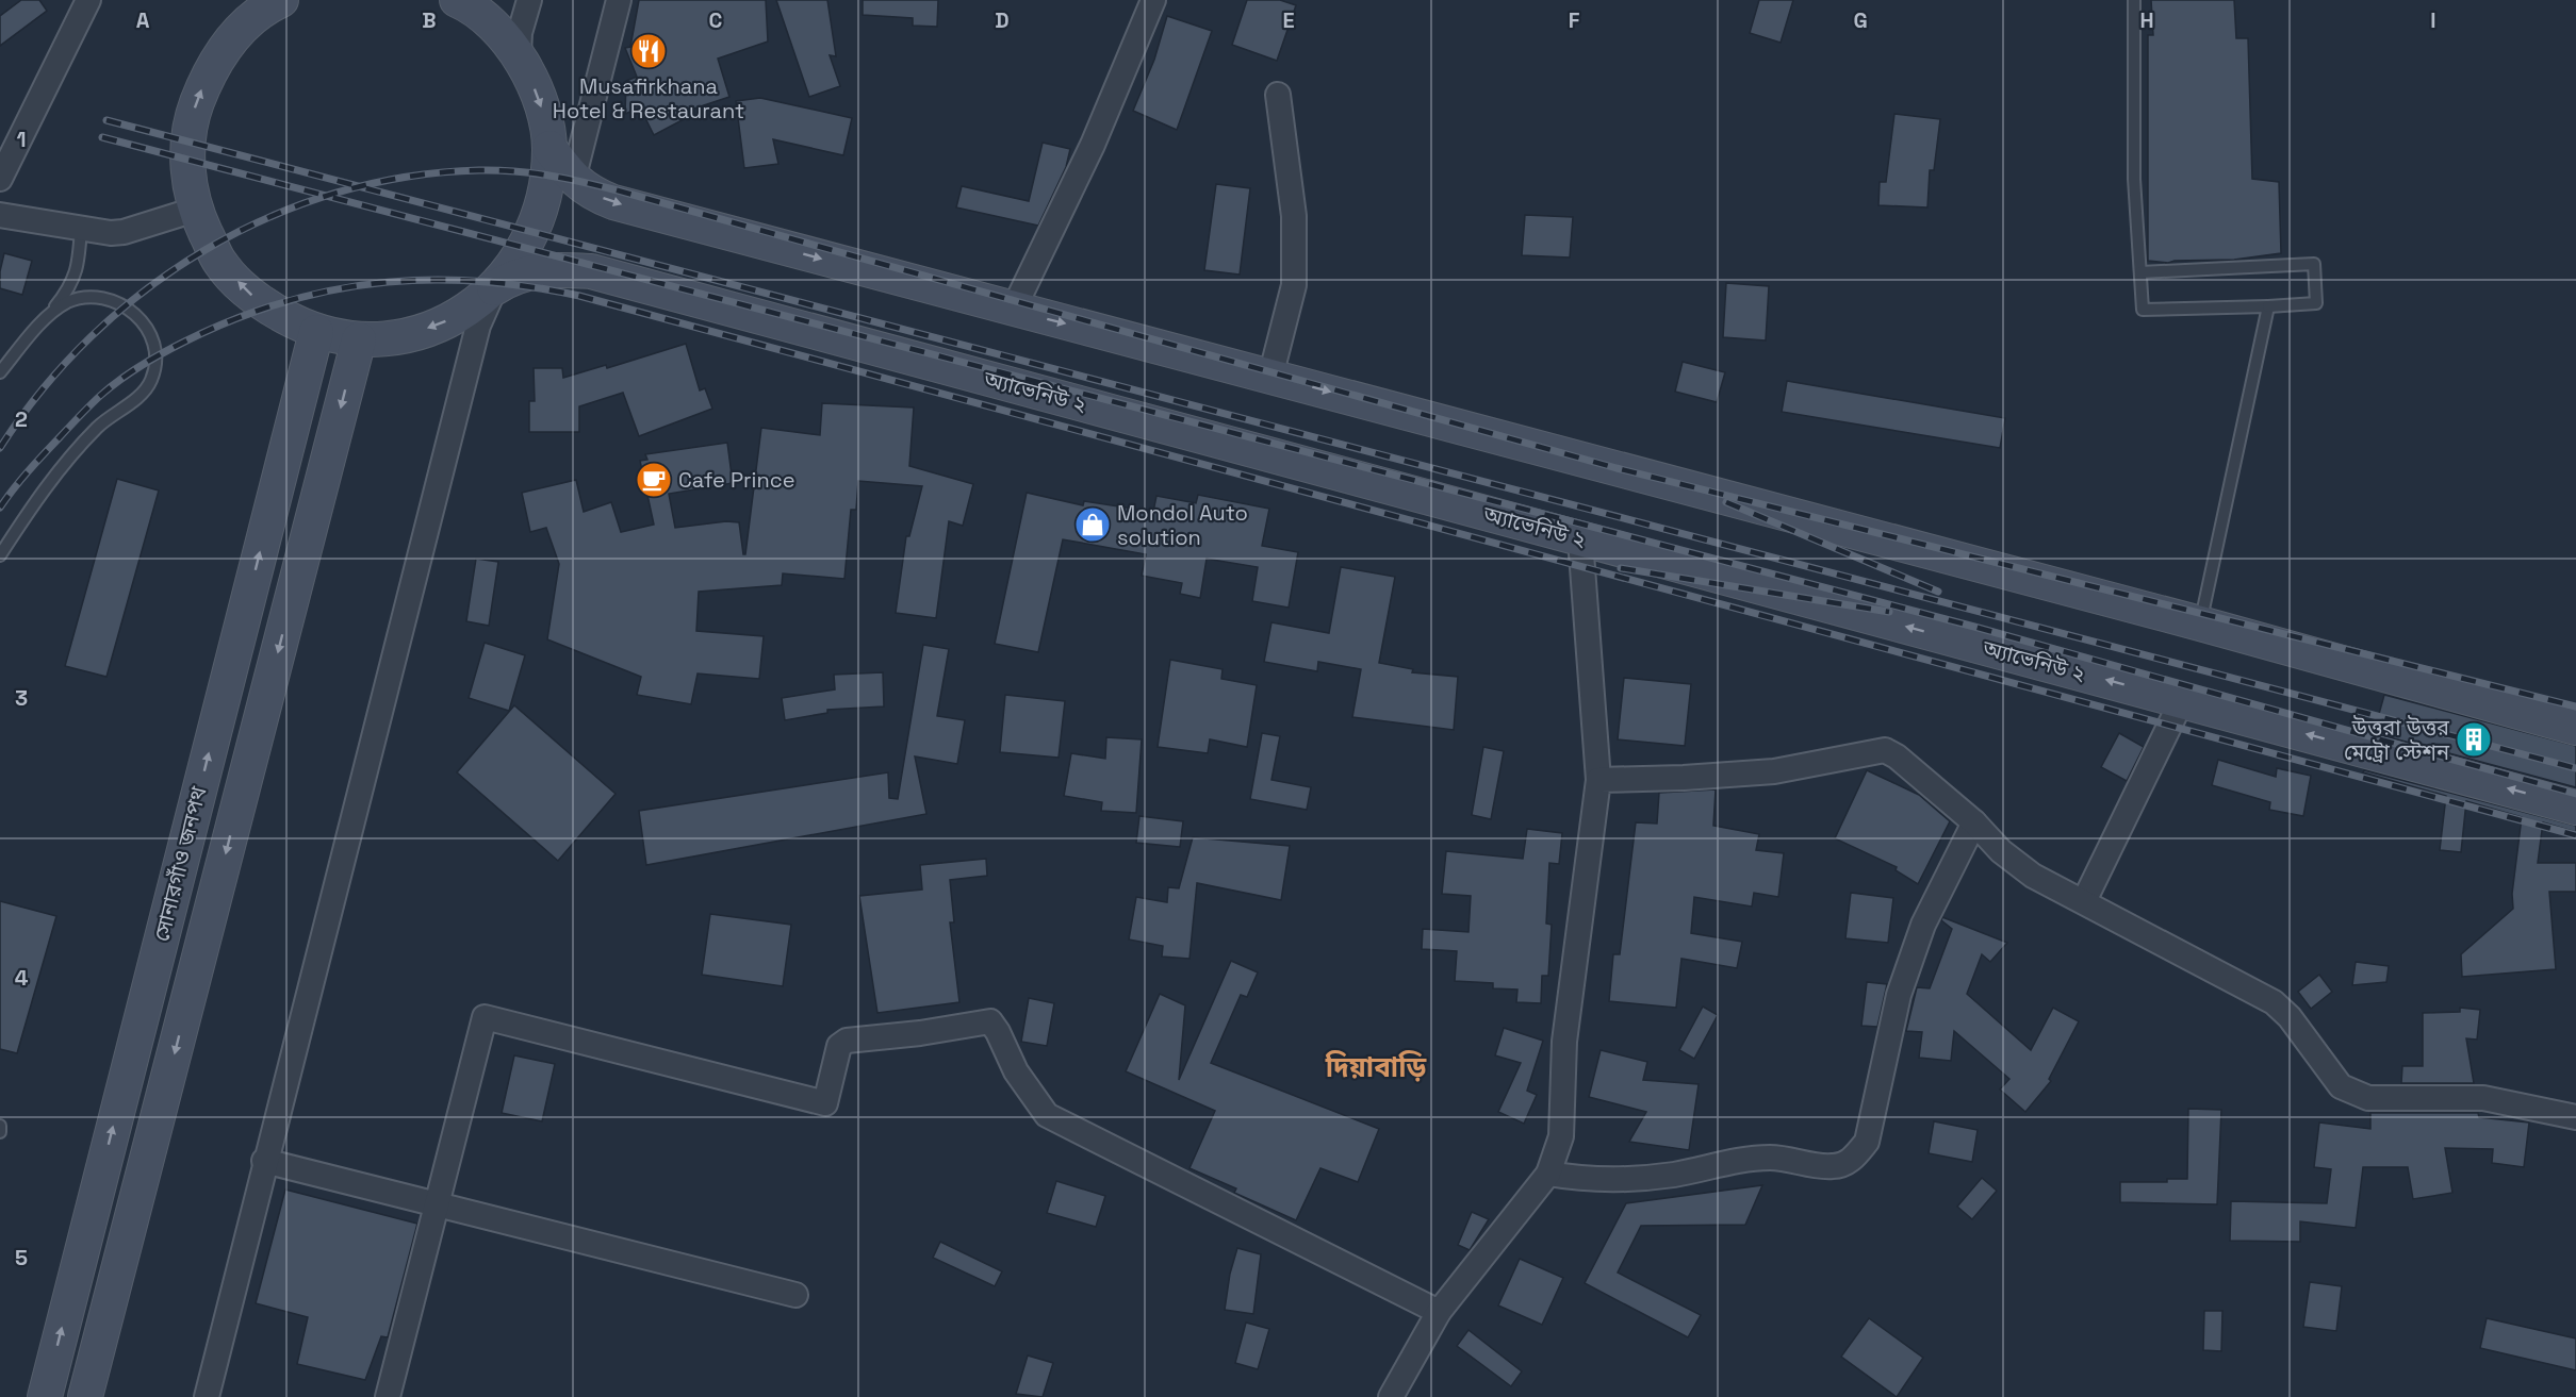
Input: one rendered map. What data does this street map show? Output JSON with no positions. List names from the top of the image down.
{
  "streets": {
    "main road": ["অ্যাভেনিউ ২", "সোনারগাঁও জনপথ"]
  },
  "districts": ["দিয়াবাড়ি"],
  "places": {
    "restaurant": ["Musafirkhana Hotel & Restaurant"],
    "cafe": ["Cafe Prince"],
    "shop": ["Mondol Auto solution"],
    "building": ["উত্তরা উত্তর মেট্রো স্টেশন"]
  },
  "grid": {
    "columns": [
      "A",
      "B",
      "C",
      "D",
      "E",
      "F",
      "G",
      "H",
      "I"
    ],
    "rows": [
      "1",
      "2",
      "3",
      "4",
      "5"
    ]
  }
}
